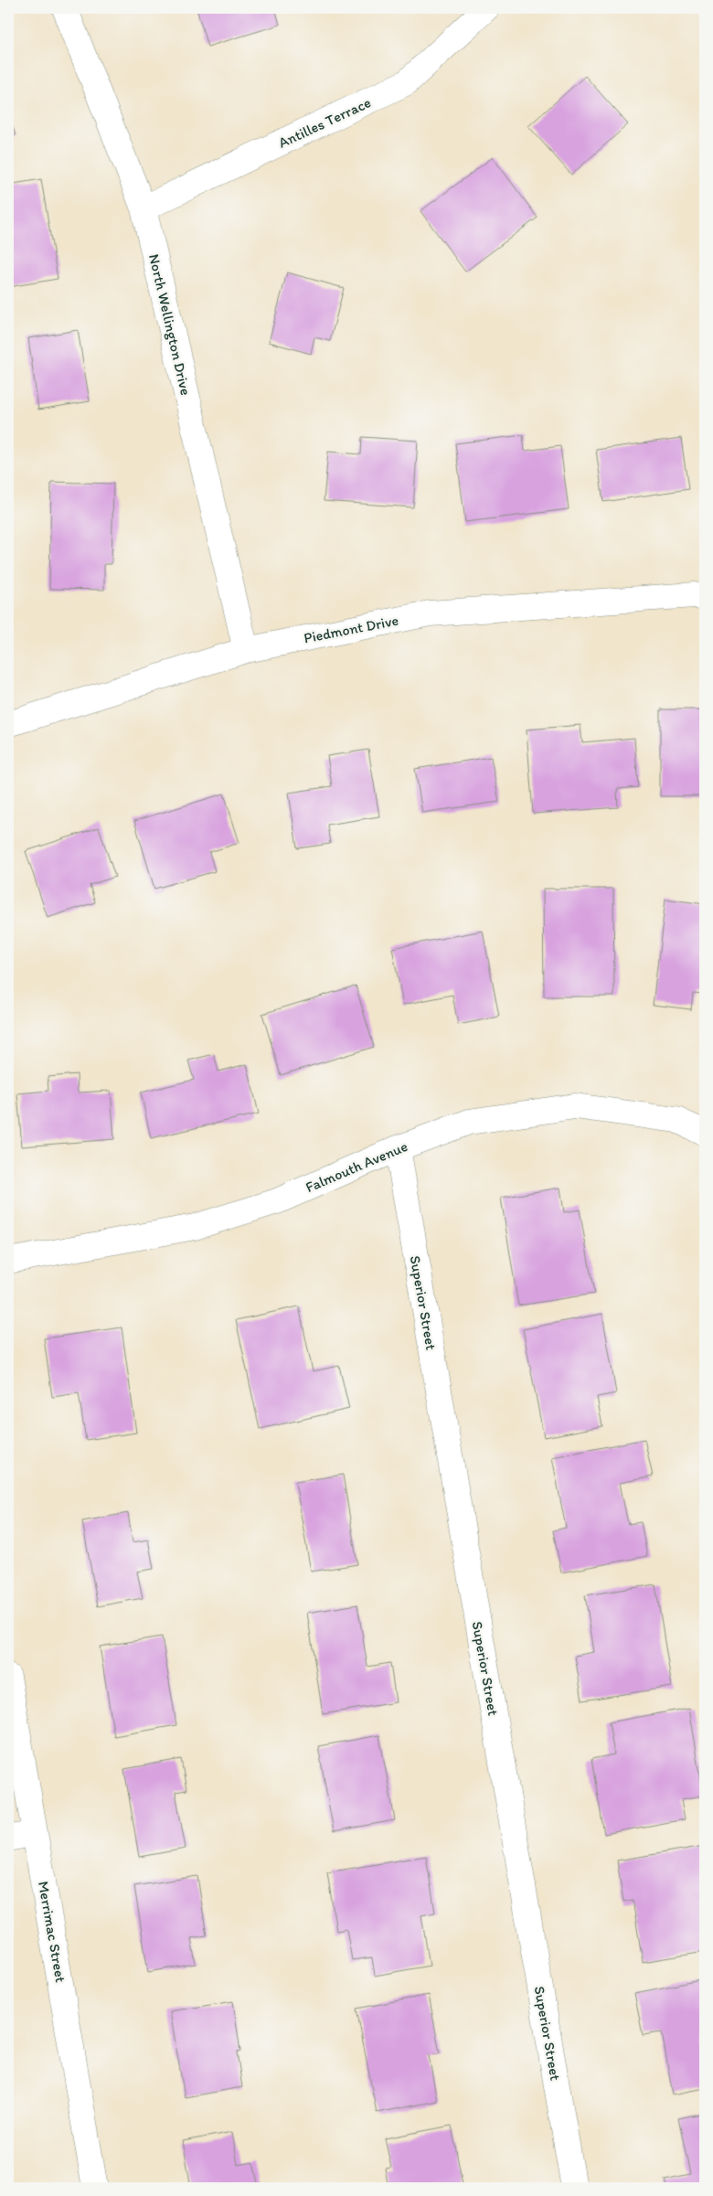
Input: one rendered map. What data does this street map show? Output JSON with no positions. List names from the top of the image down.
{
  "streets": {
    "street": [
      "Antilles Terrace",
      "North Wellington Drive",
      "Piedmont Drive",
      "Falmouth Avenue",
      "Superior Street",
      "Merrimac Street"
    ]
  },
  "crossings": [
    ["Antilles Terrace", "North Wellington Drive"],
    ["North Wellington Drive", "Piedmont Drive"],
    ["Falmouth Avenue", "Superior Street"]
  ]
}
